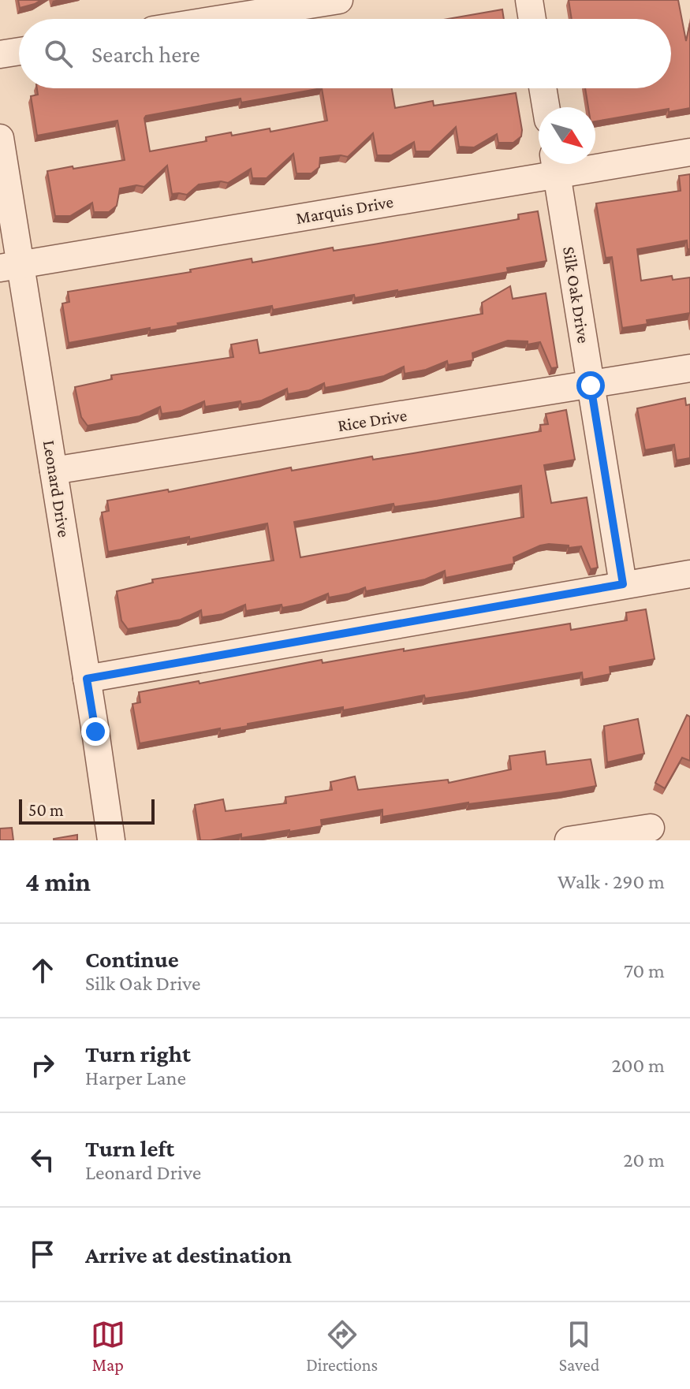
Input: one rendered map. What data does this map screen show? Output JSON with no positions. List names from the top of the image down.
{
  "streets": {
    "street": [
      "Marquis Drive",
      "Silk Oak Drive",
      "Rice Drive",
      "Leonard Drive"
    ]
  },
  "crossings": [
    ["Marquis Drive", "Silk Oak Drive"],
    ["Marquis Drive", "Leonard Drive"],
    ["Silk Oak Drive", "Rice Drive"],
    ["Rice Drive", "Leonard Drive"]
  ],
  "scale_bar": "50 m",
  "north": "bottom right",
  "page": {
    "search": "Search here",
    "scale": "50 m",
    "heading": ["4 min", "Walk · 290 m"],
    "list": [
      ["Continue", "Silk Oak Drive", "70 m"],
      ["Turn right", "Harper Lane", "200 m"],
      ["Turn left", "Leonard Drive", "20 m"],
      "Arrive at destination"
    ],
    "nav": ["Map", "Directions", "Saved"]
  }
}
